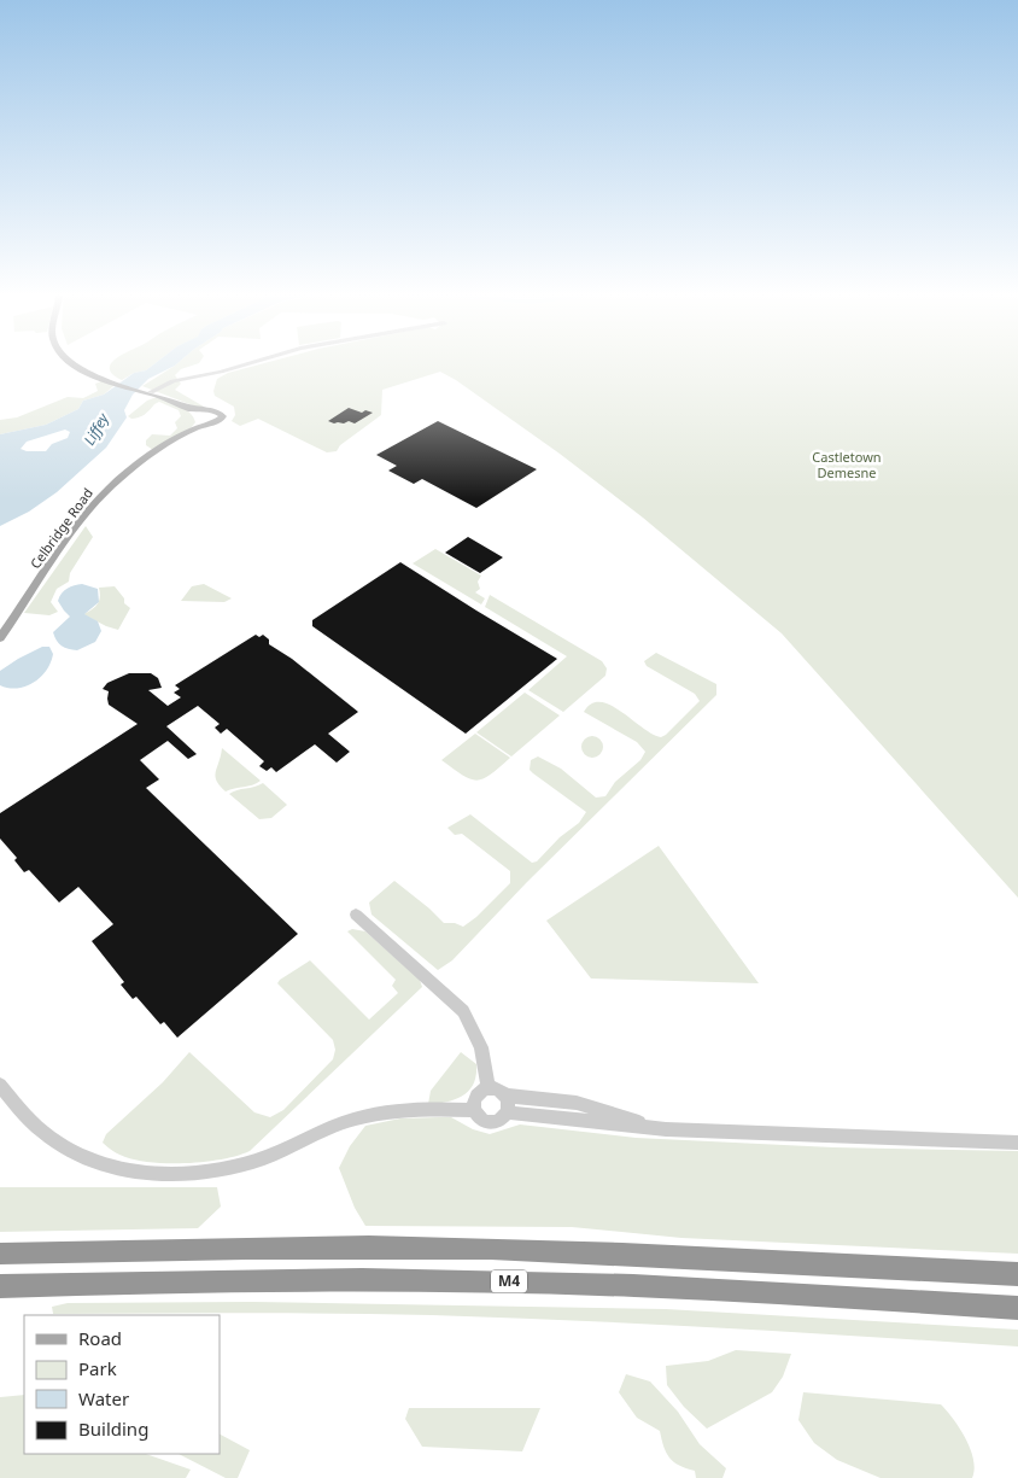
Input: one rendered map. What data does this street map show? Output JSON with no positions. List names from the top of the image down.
{
  "streets": {
    "highway": ["M4"],
    "main road": ["Celbridge Road"]
  },
  "water": ["Liffey"],
  "parks": ["Castletown Demesne"],
  "legend": [
    "Road",
    "Park",
    "Water",
    "Building"
  ]
}
